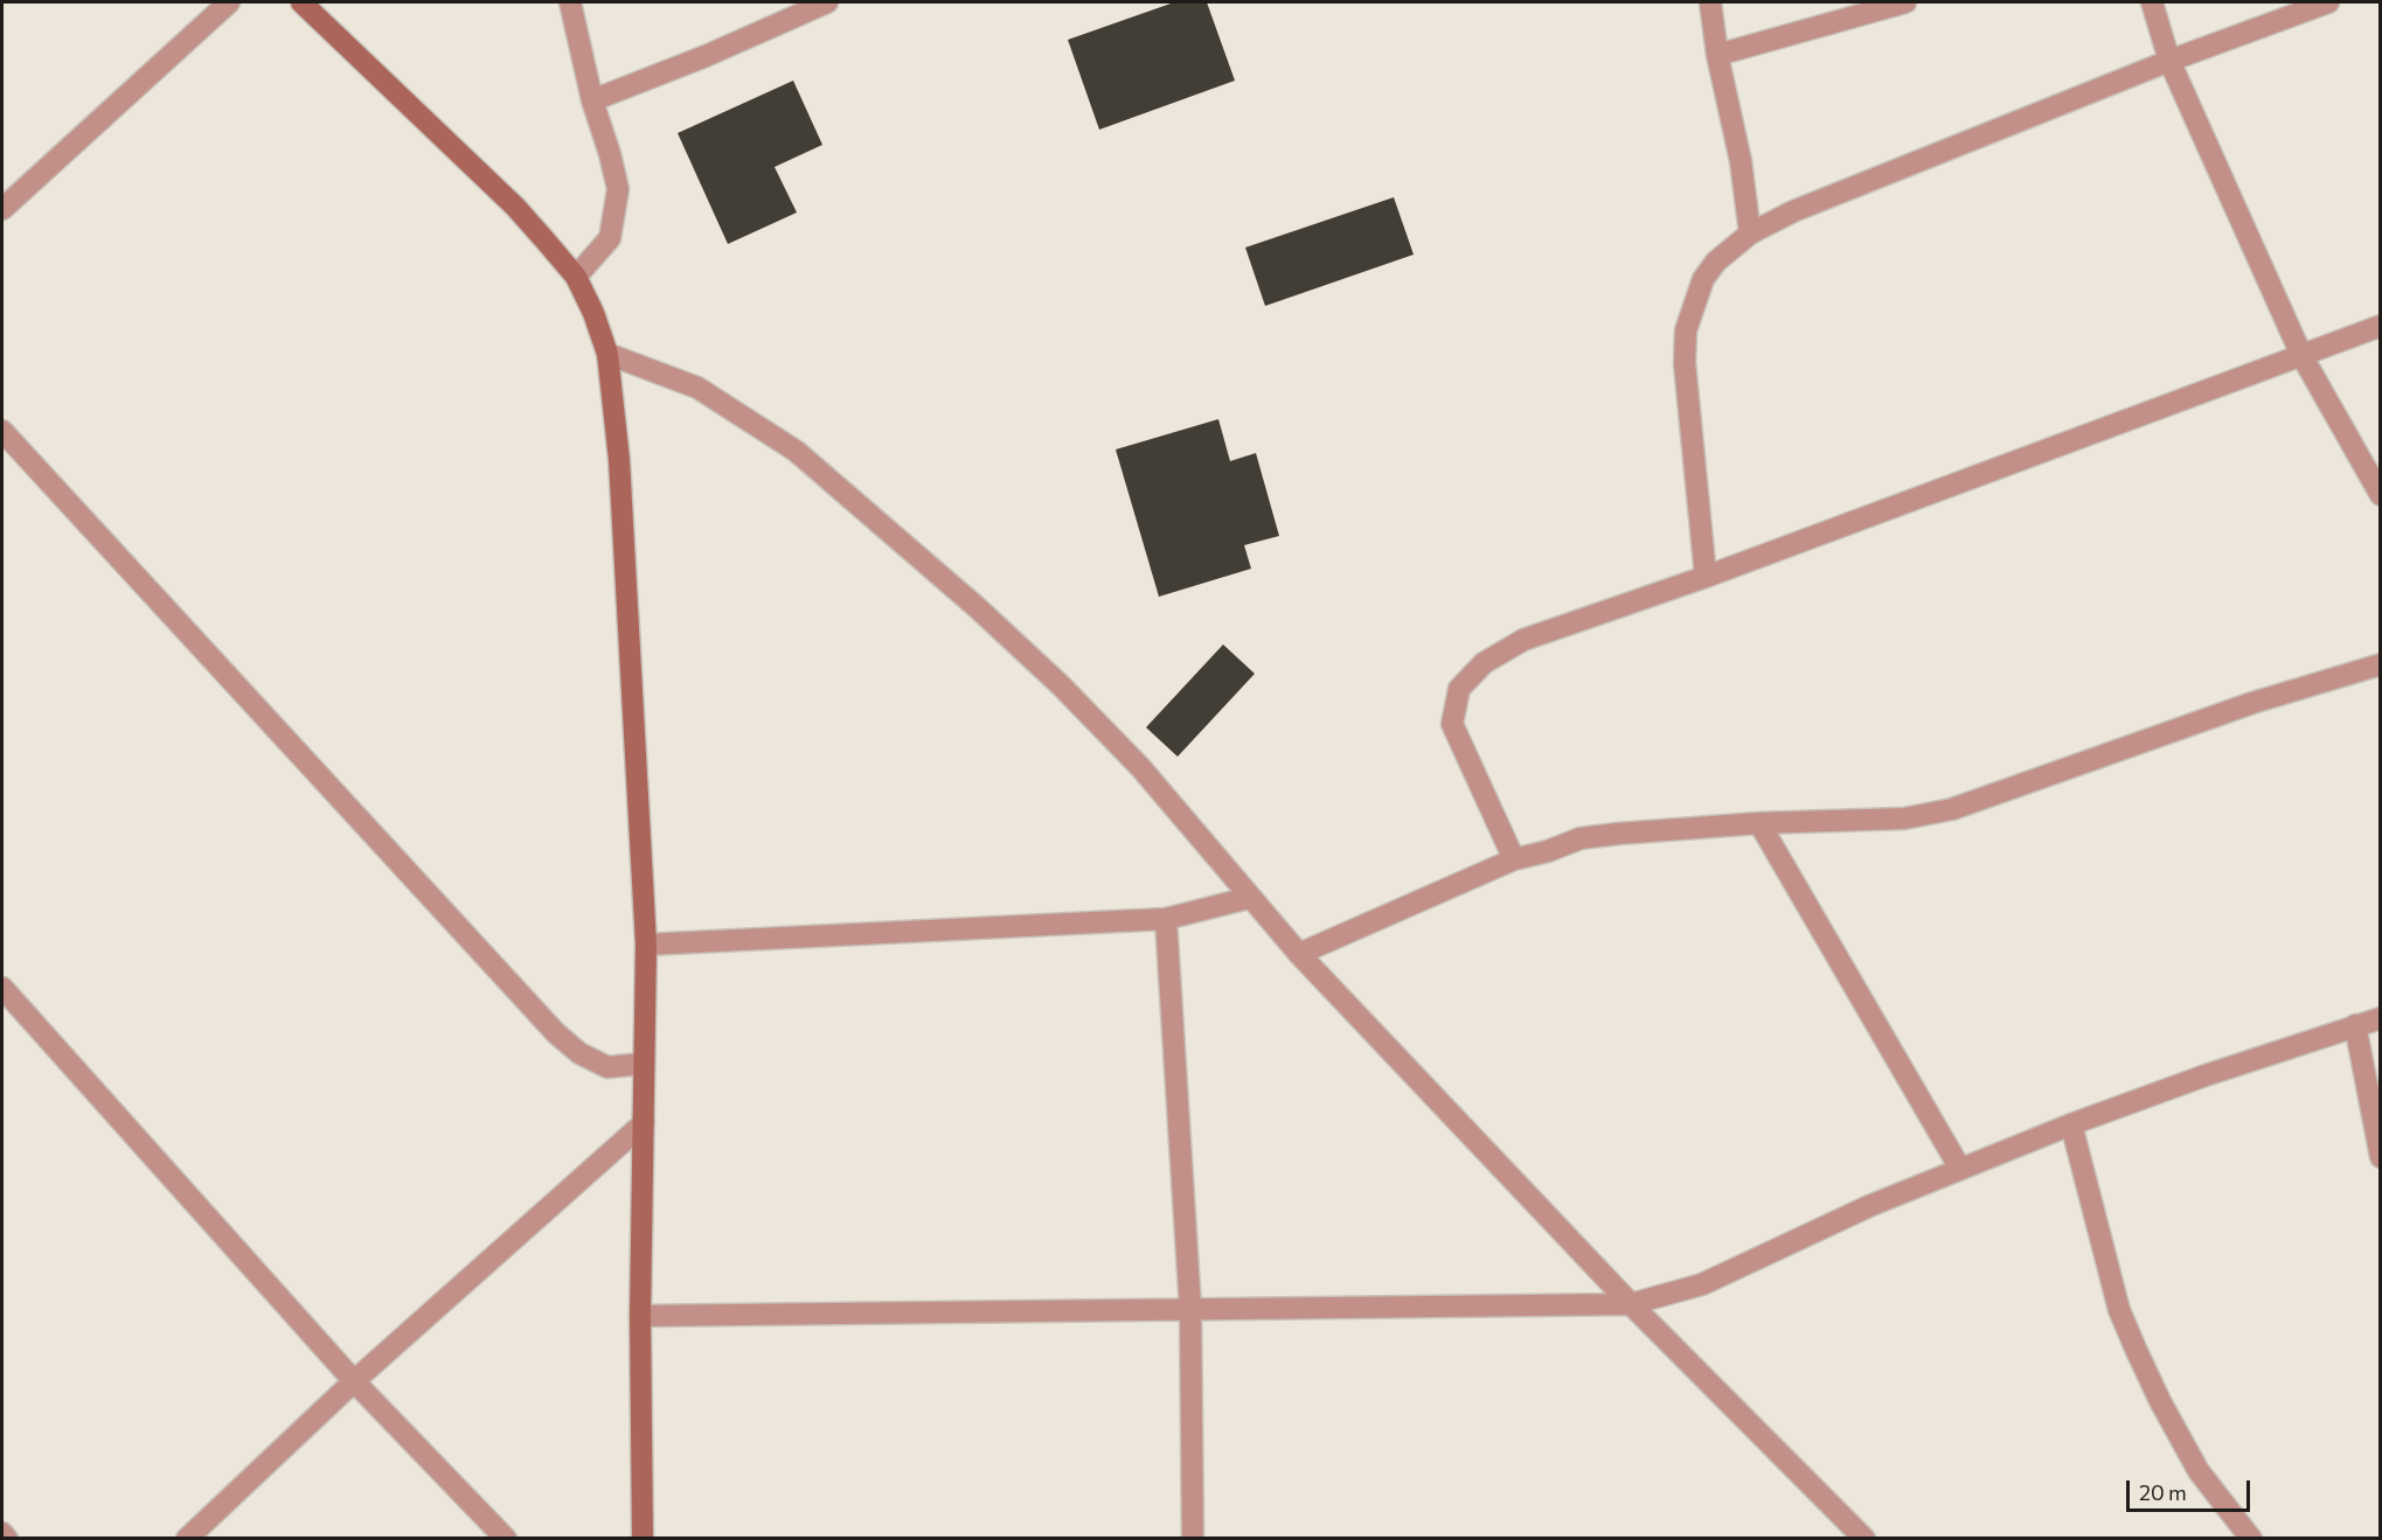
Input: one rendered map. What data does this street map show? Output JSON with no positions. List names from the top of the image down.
{
  "scale_bar": "20 m"
}
